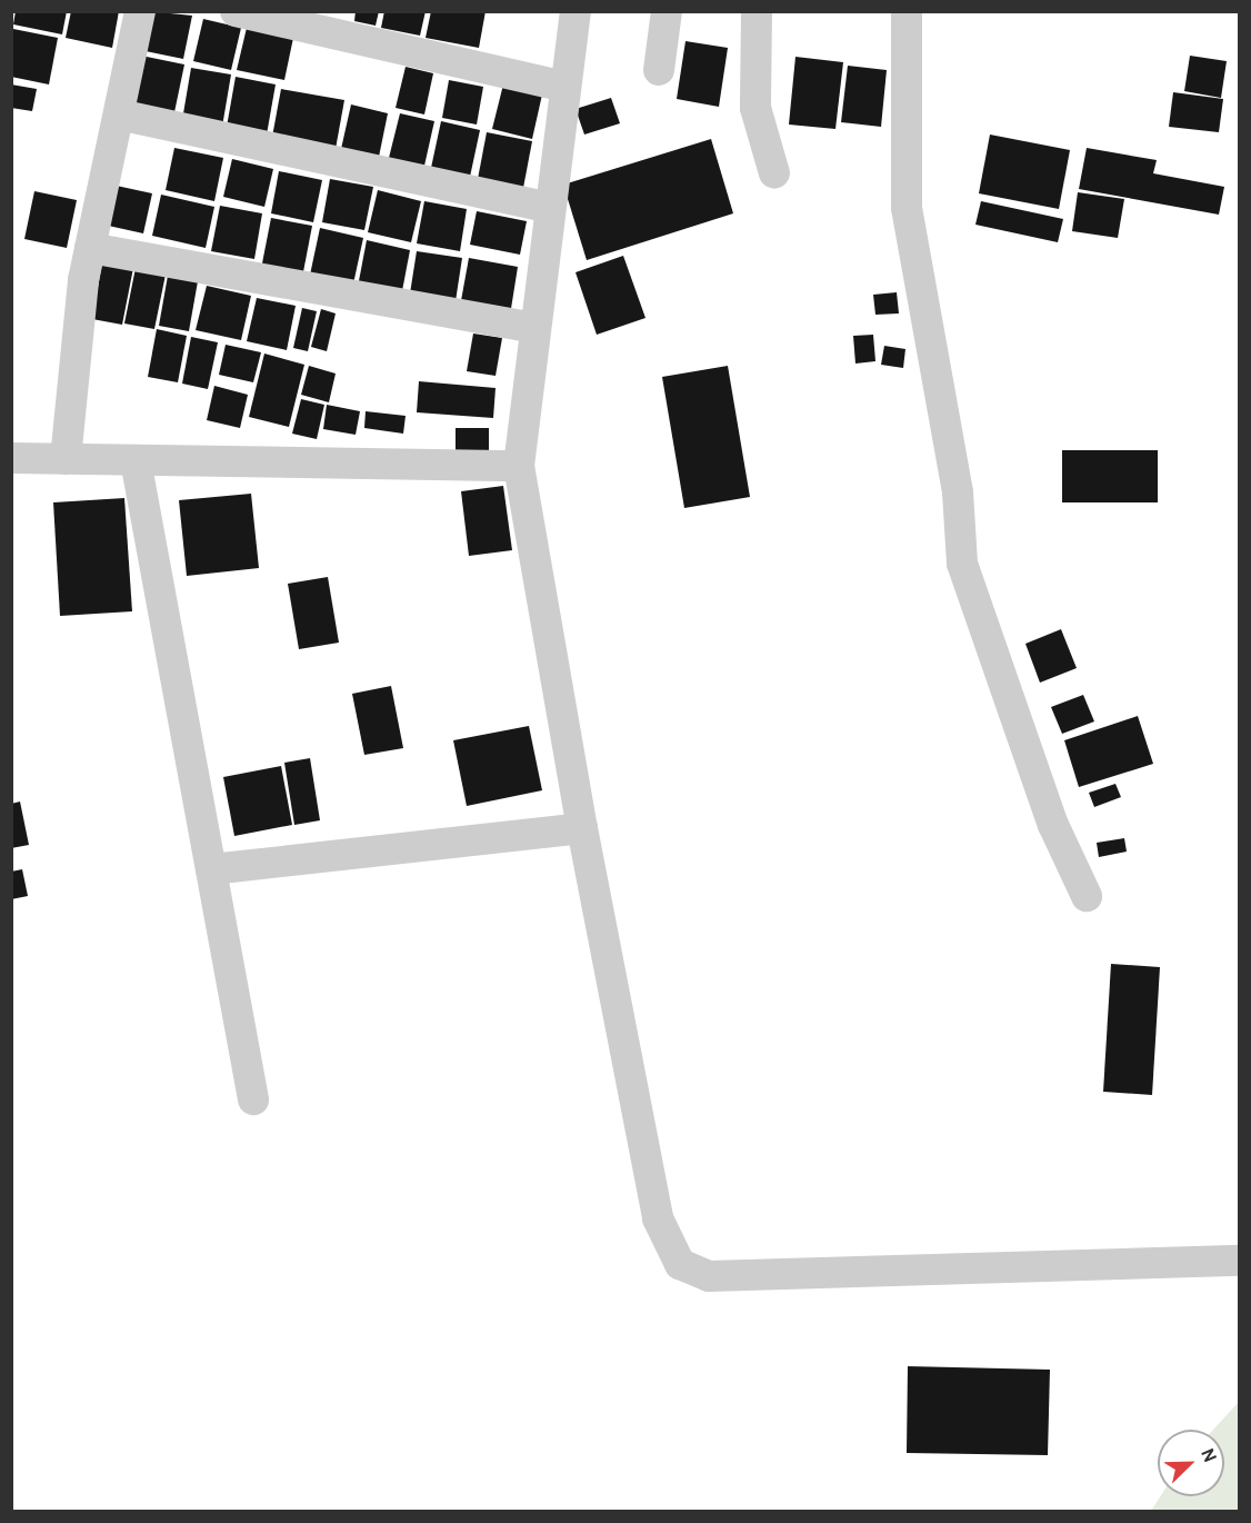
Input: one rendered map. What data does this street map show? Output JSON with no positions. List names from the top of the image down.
{
  "north": "top right"
}
